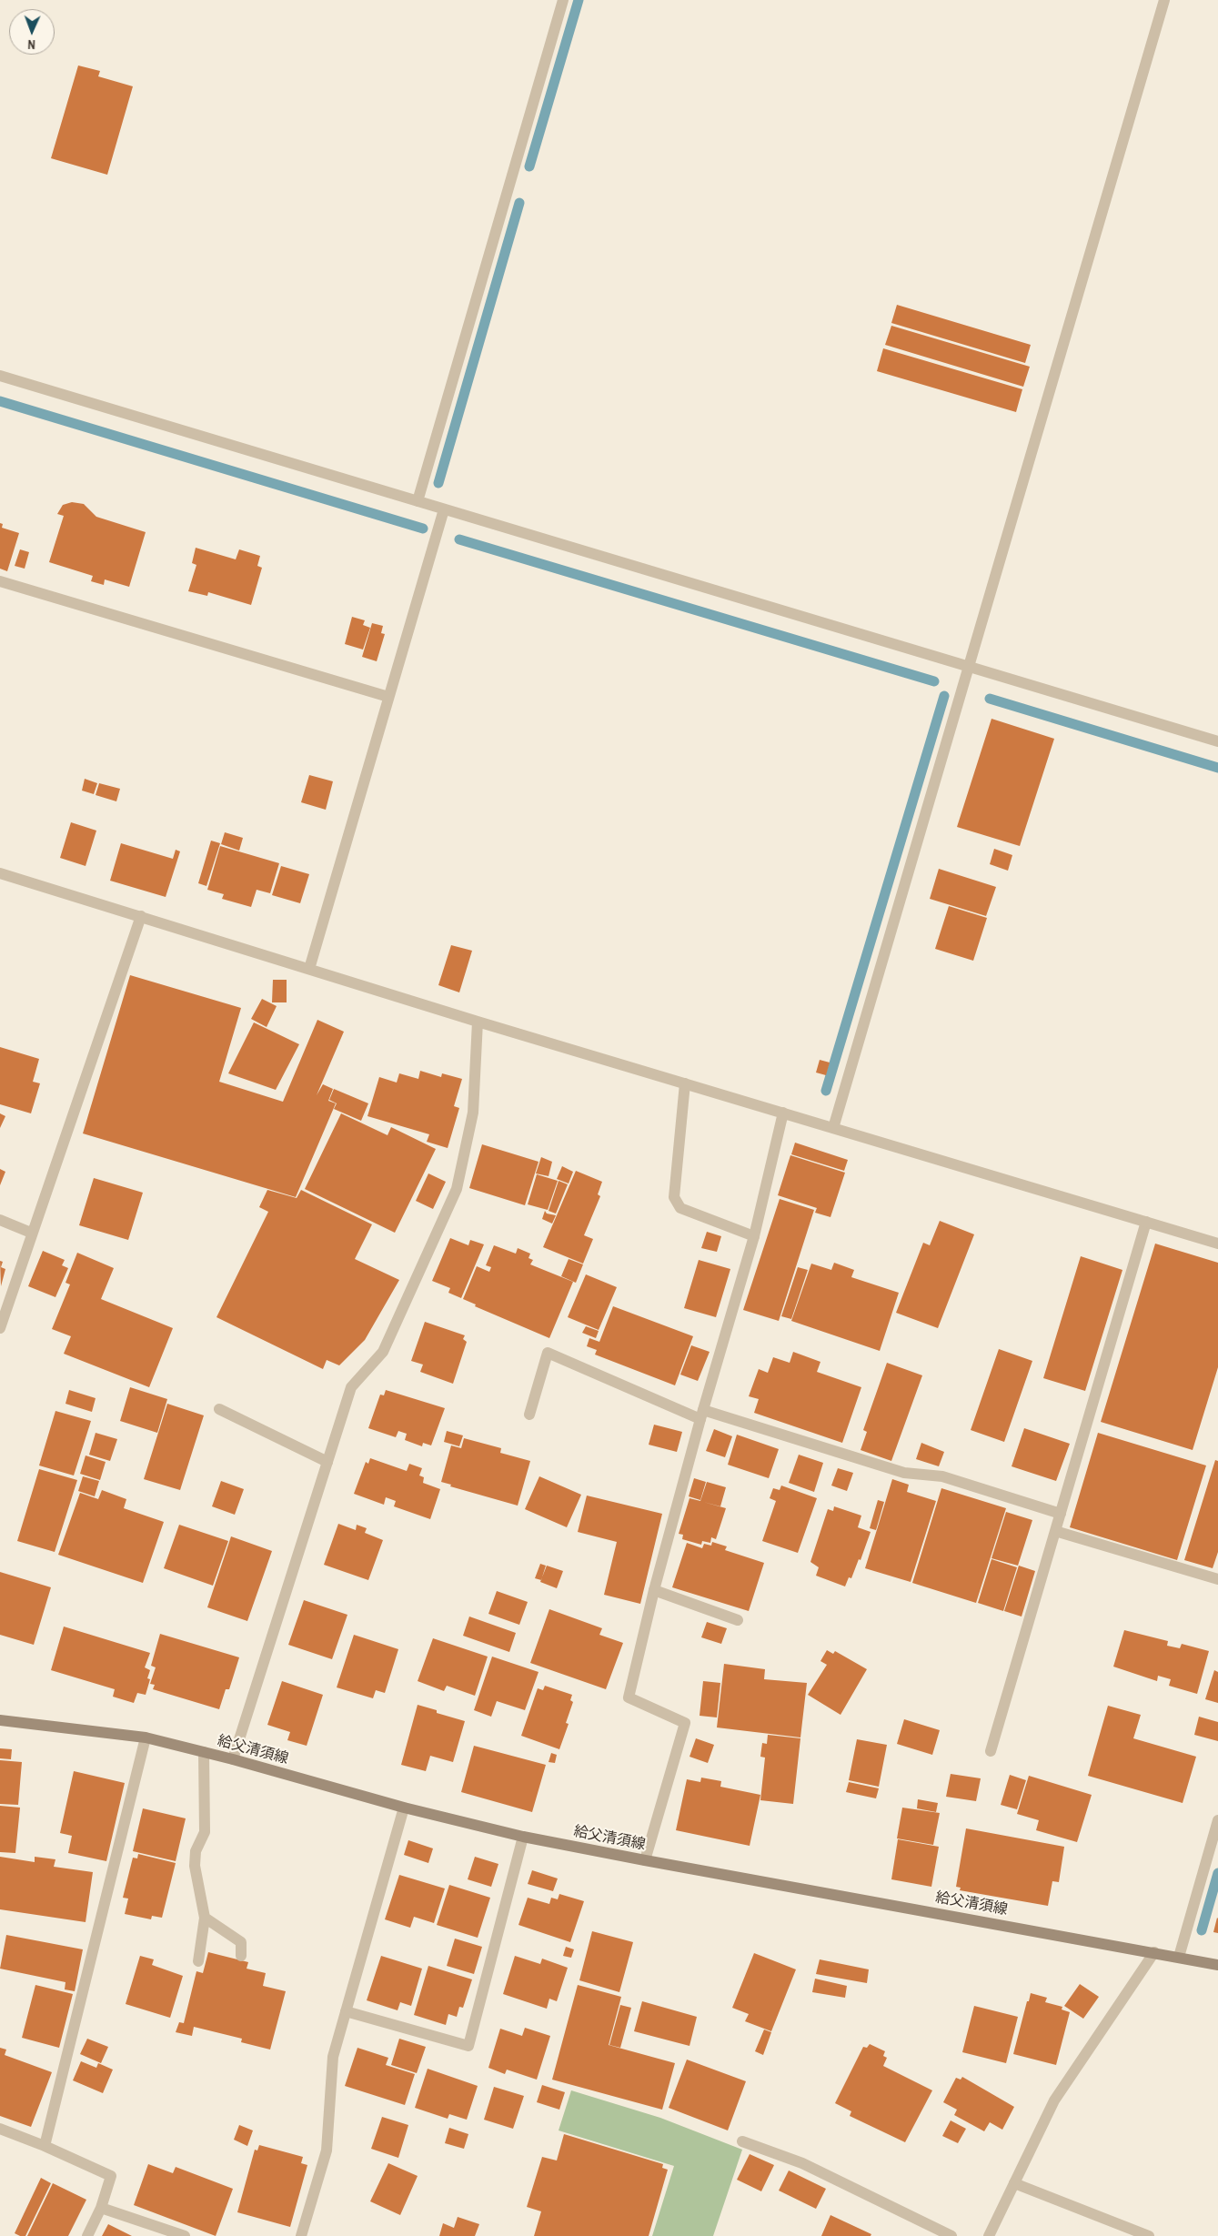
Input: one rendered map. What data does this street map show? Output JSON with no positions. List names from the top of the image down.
{
  "streets": {
    "main road": ["給父清須線"]
  },
  "north": "bottom"
}
